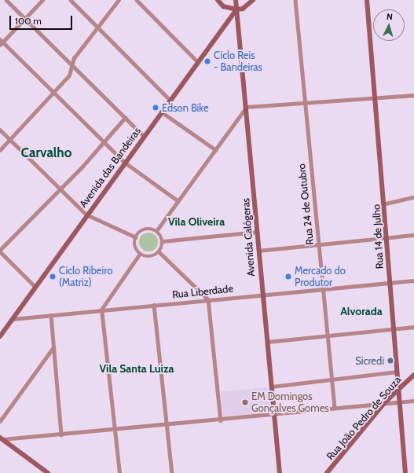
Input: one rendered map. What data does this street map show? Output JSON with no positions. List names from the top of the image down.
{
  "streets": {
    "street": [
      "Avenida das Bandeiras",
      "Rua 24 de Outubro",
      "Rua 14 de Julho",
      "Avenida Calógeras",
      "Rua Liberdade",
      "Rua João Pedro de Souza"
    ]
  },
  "crossings": [
    ["Avenida das Bandeiras", "Avenida Calógeras"],
    ["Avenida das Bandeiras", "Rua Liberdade"],
    ["Rua 24 de Outubro", "Rua Liberdade"],
    ["Rua 14 de Julho", "Rua Liberdade"],
    ["Rua 14 de Julho", "Rua João Pedro de Souza"],
    ["Avenida Calógeras", "Rua Liberdade"]
  ],
  "districts": [
    "Carvalho",
    "Vila Oliveira",
    "Alvorada",
    "Vila Santa Luiza"
  ],
  "places": [
    "Ciclo Reis - Bandeiras",
    "Edson Bike",
    "Ciclo Ribeiro (Matriz)",
    "Mercado do Produtor",
    "Sicredi",
    "EM Domingos Gonçalves Gomes"
  ],
  "scale_bar": "100 m",
  "north": "top"
}
